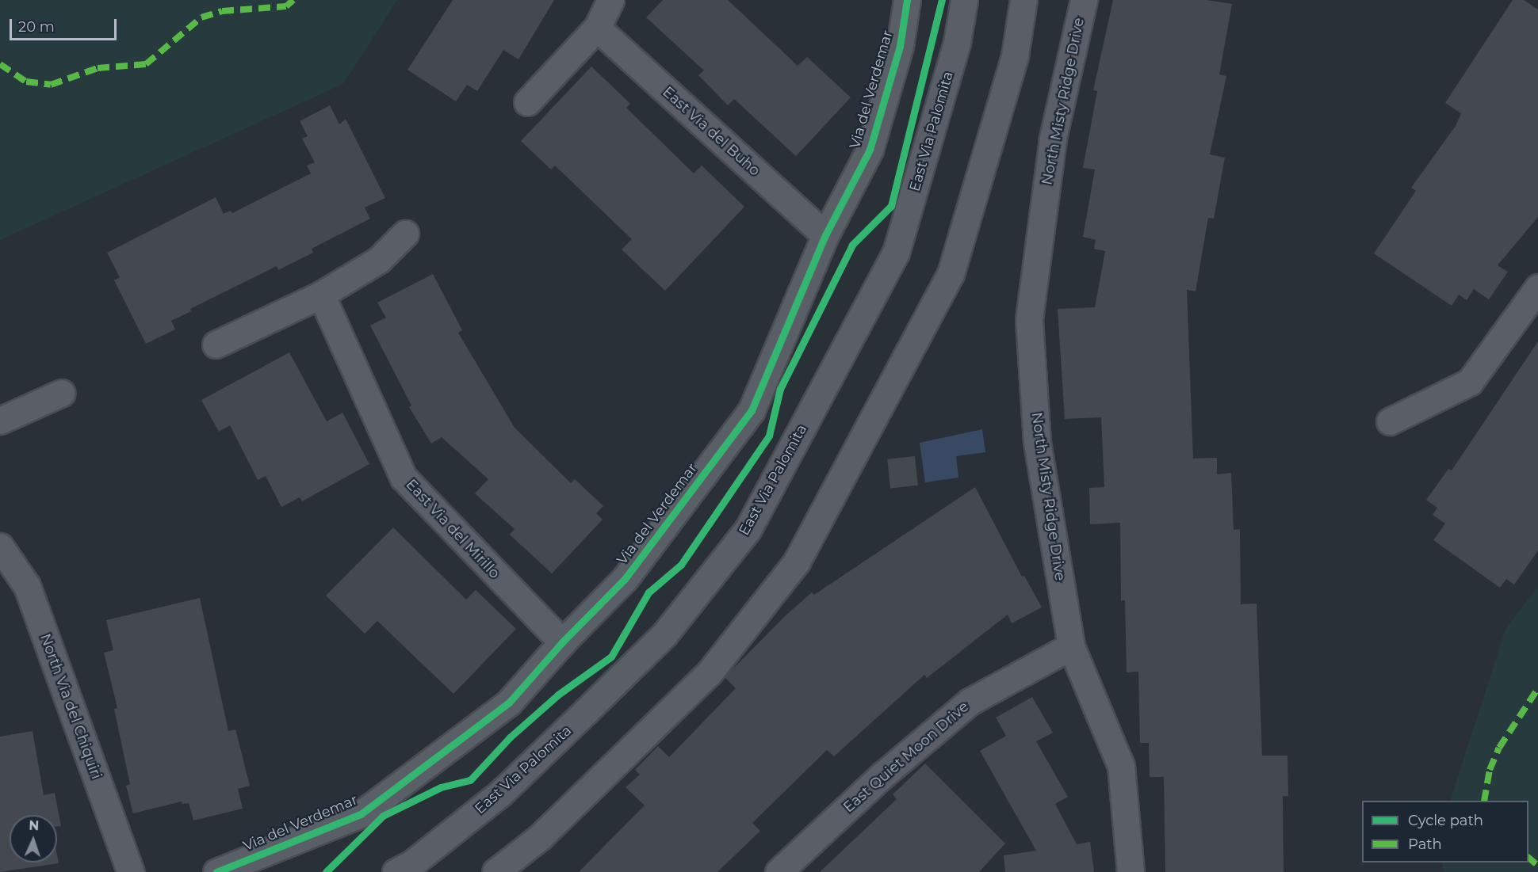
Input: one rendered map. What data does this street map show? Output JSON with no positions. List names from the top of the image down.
{
  "streets": {
    "street": [
      "Via del Verdemar",
      "North Misty Ridge Drive",
      "East Via del Buho",
      "East Via Palomita",
      "East Via del Mirillo",
      "North Via del Chiquiri",
      "East Quiet Moon Drive"
    ]
  },
  "crossings": [
    ["Via del Verdemar", "East Via del Buho"],
    ["Via del Verdemar", "East Via del Mirillo"],
    ["North Misty Ridge Drive", "East Quiet Moon Drive"]
  ],
  "legend": ["Cycle path", "Path"],
  "scale_bar": "20 m",
  "north": "top"
}
